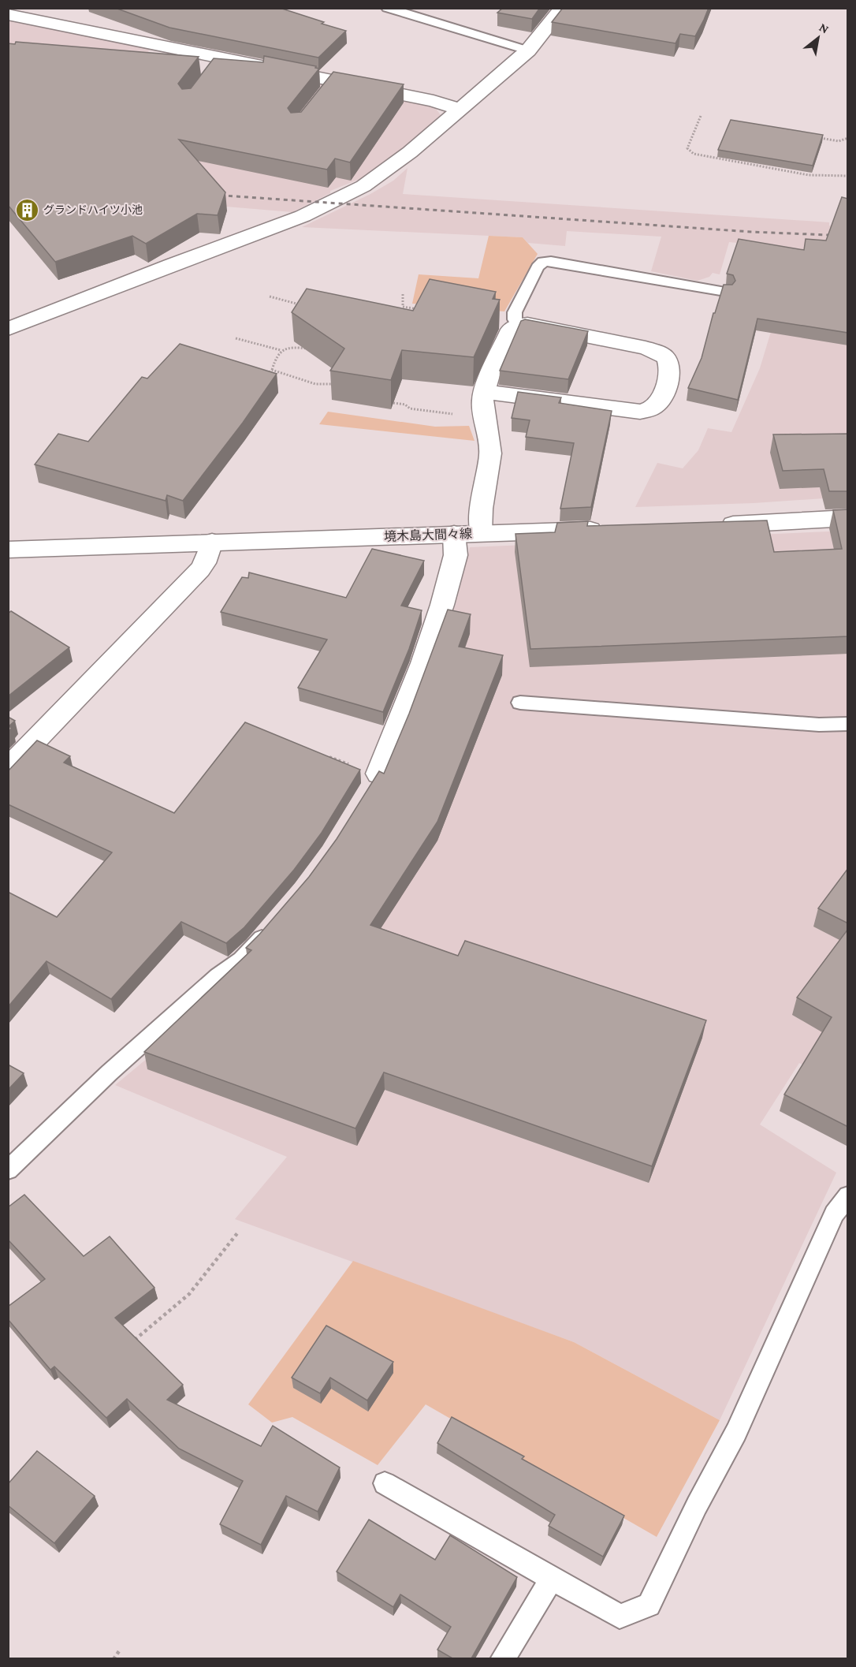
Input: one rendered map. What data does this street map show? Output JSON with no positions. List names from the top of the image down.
{
  "streets": {
    "street": ["境木島大間々線"]
  },
  "places": {
    "building": ["グランドハイツ小池"]
  },
  "north": "top right"
}
